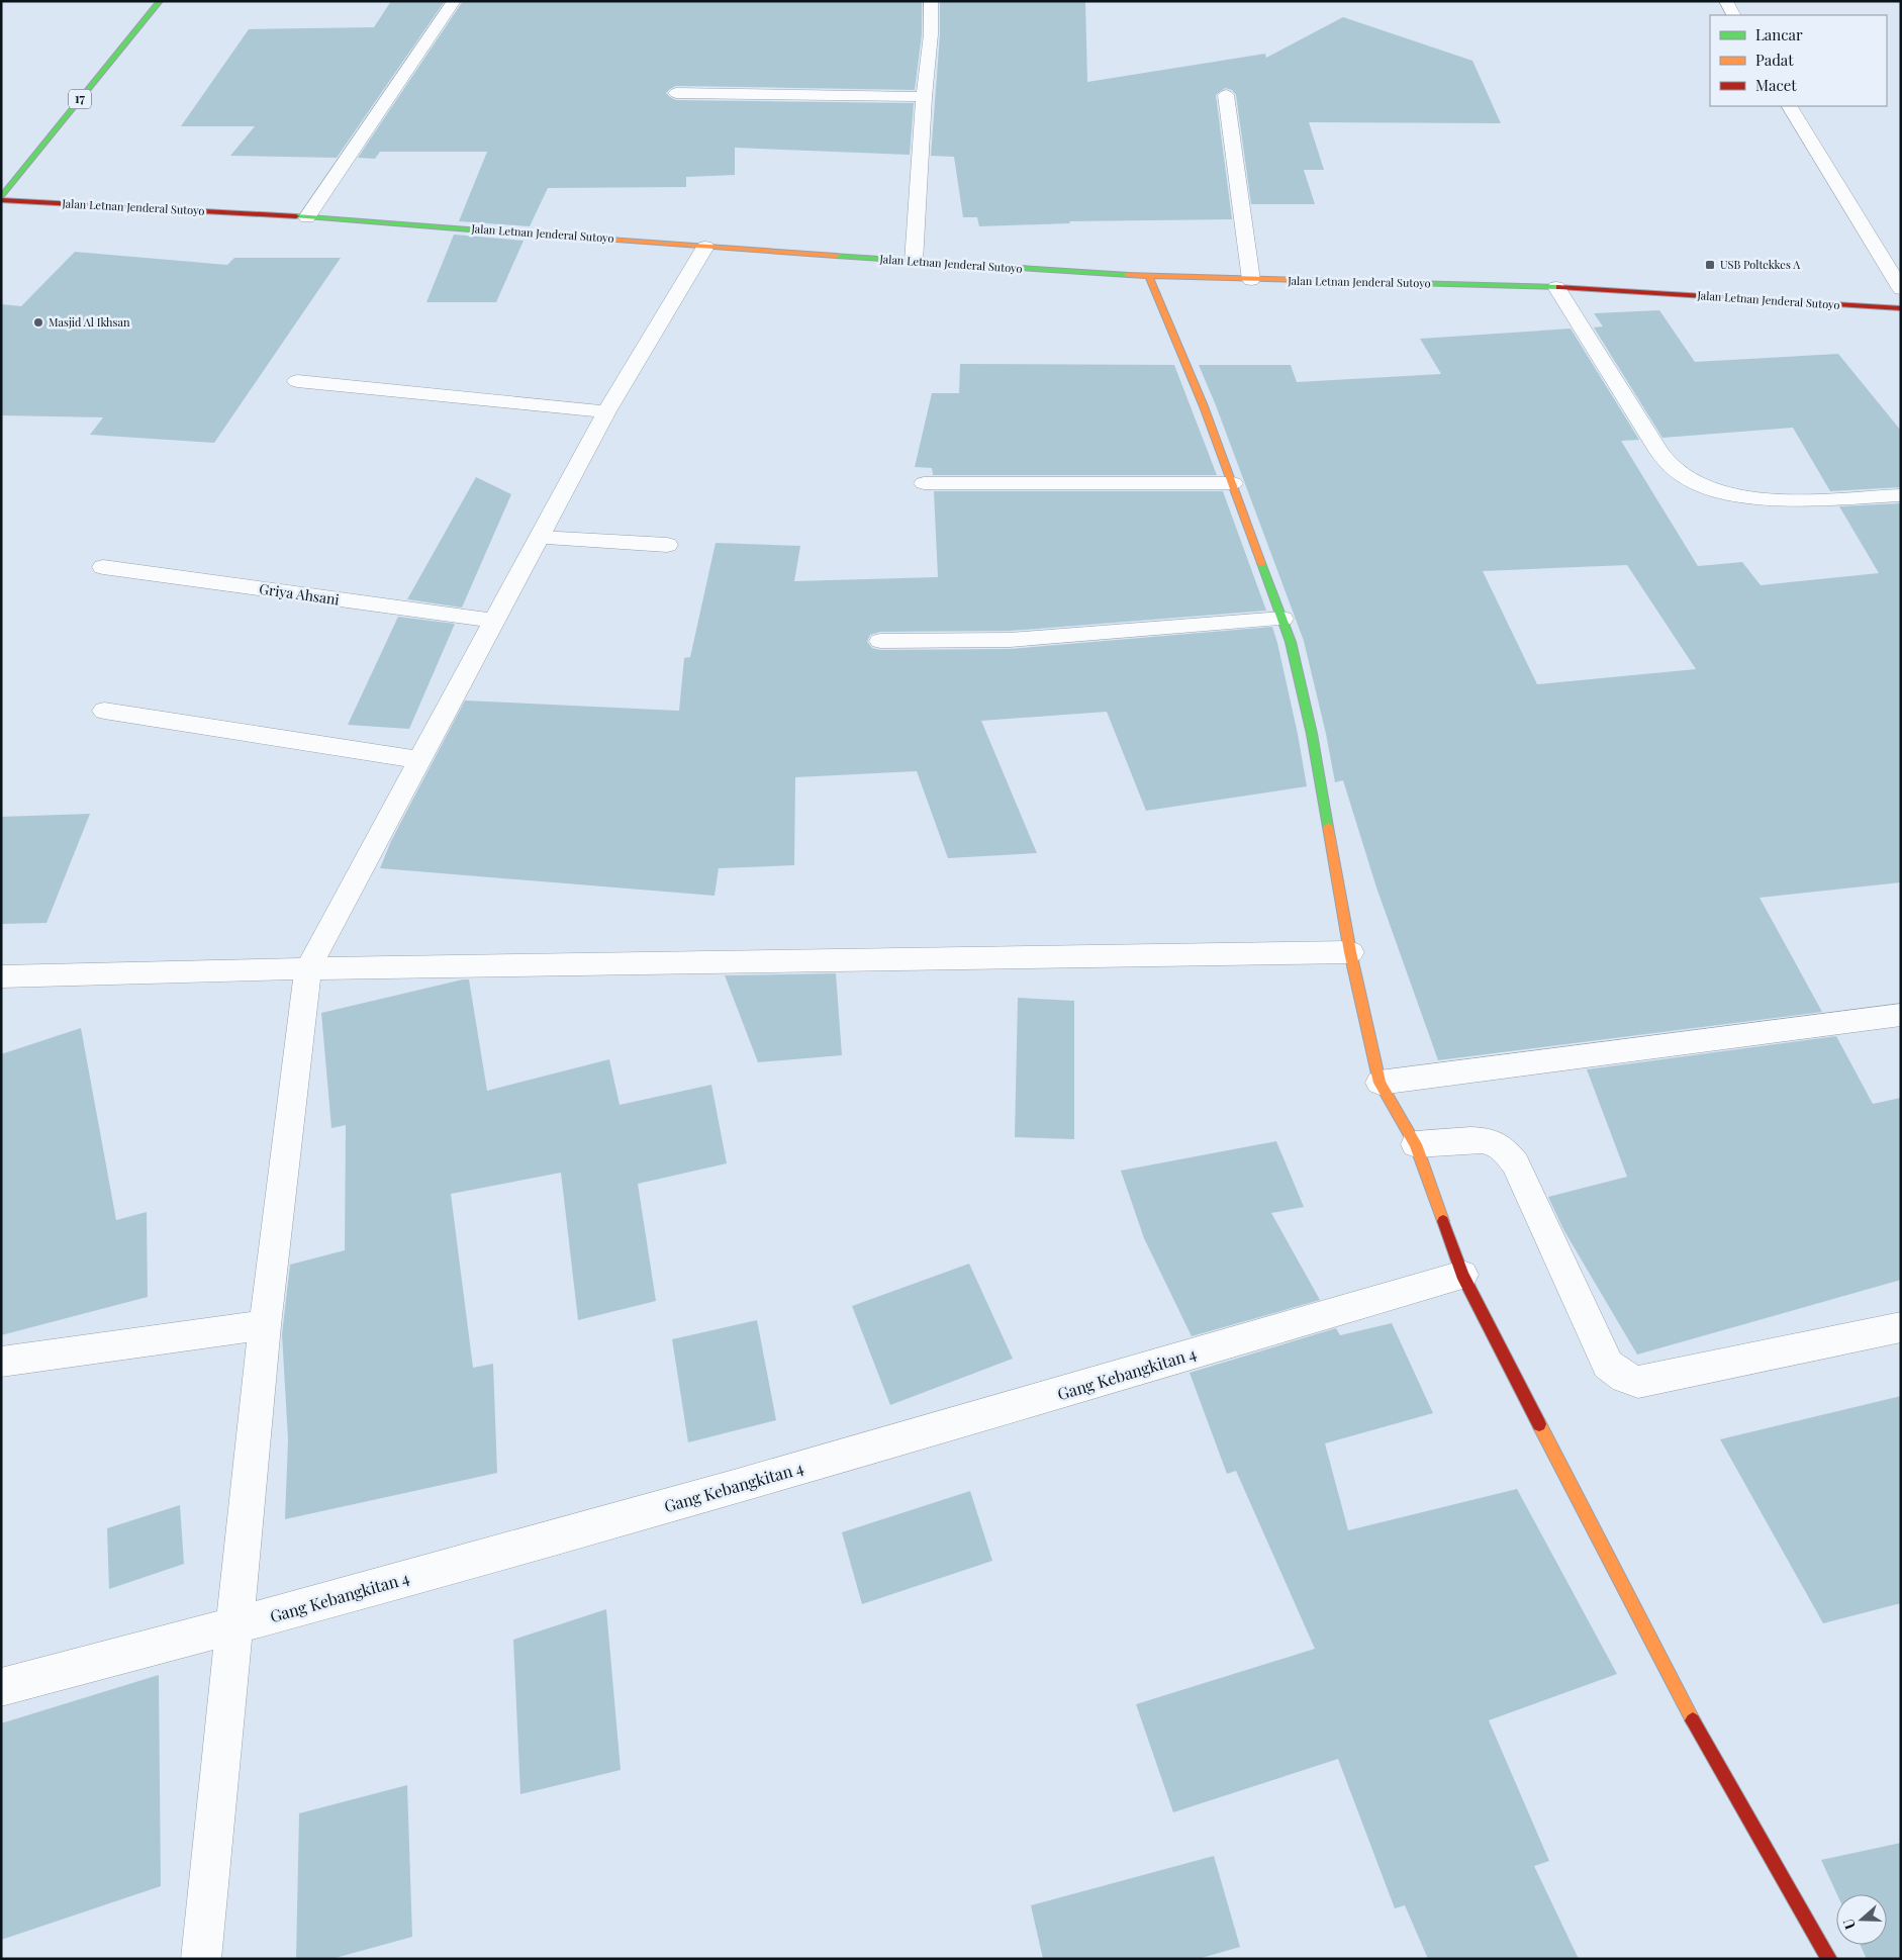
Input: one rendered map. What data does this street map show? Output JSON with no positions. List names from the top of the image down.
{
  "streets": {
    "main road": ["17", "Jalan Letnan Jenderal Sutoyo"],
    "street": ["Griya Ahsani", "Gang Kebangkitan 4"]
  },
  "crossings": [
    ["17", "Jalan Letnan Jenderal Sutoyo"]
  ],
  "places": {
    "transit": ["USB Poltekkes A"],
    "other": ["Masjid Al Ikhsan"]
  },
  "legend": ["Lancar", "Padat", "Macet"],
  "north": "left"
}
